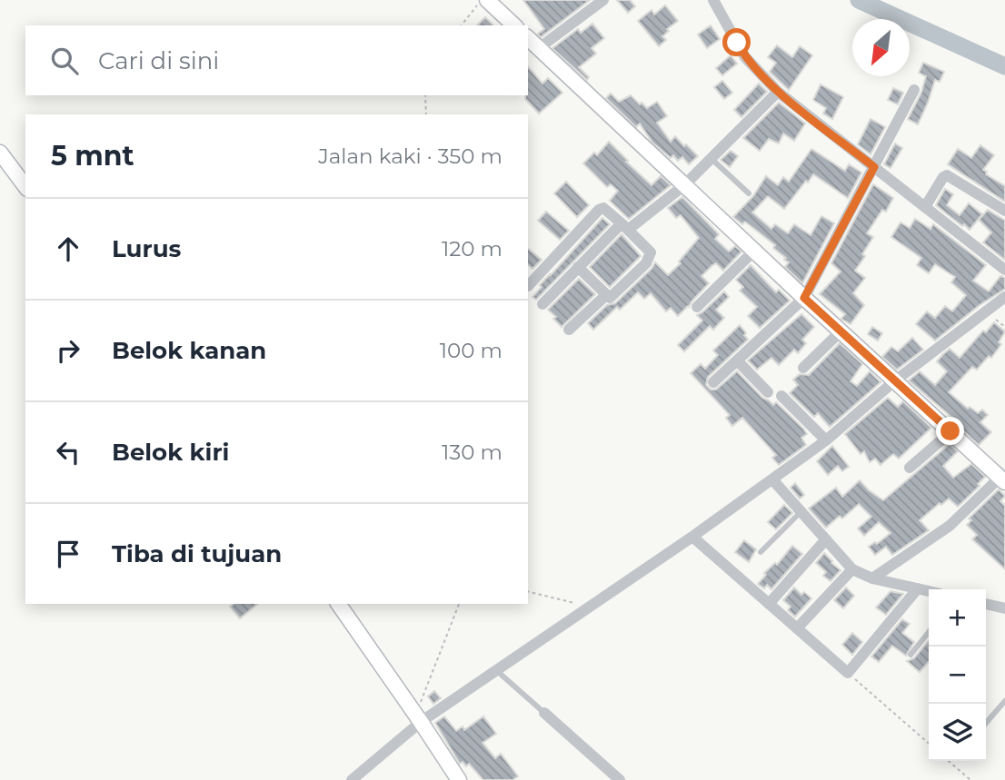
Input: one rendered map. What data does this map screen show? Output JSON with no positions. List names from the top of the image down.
{
  "north": "bottom left",
  "page": {
    "search": "Cari di sini",
    "heading": ["5 mnt", "Jalan kaki · 350 m"],
    "list": [
      ["Lurus", "120 m"],
      ["Belok kanan", "100 m"],
      ["Belok kiri", "130 m"],
      "Tiba di tujuan"
    ],
    "map_buttons": ["+", "−"]
  }
}
